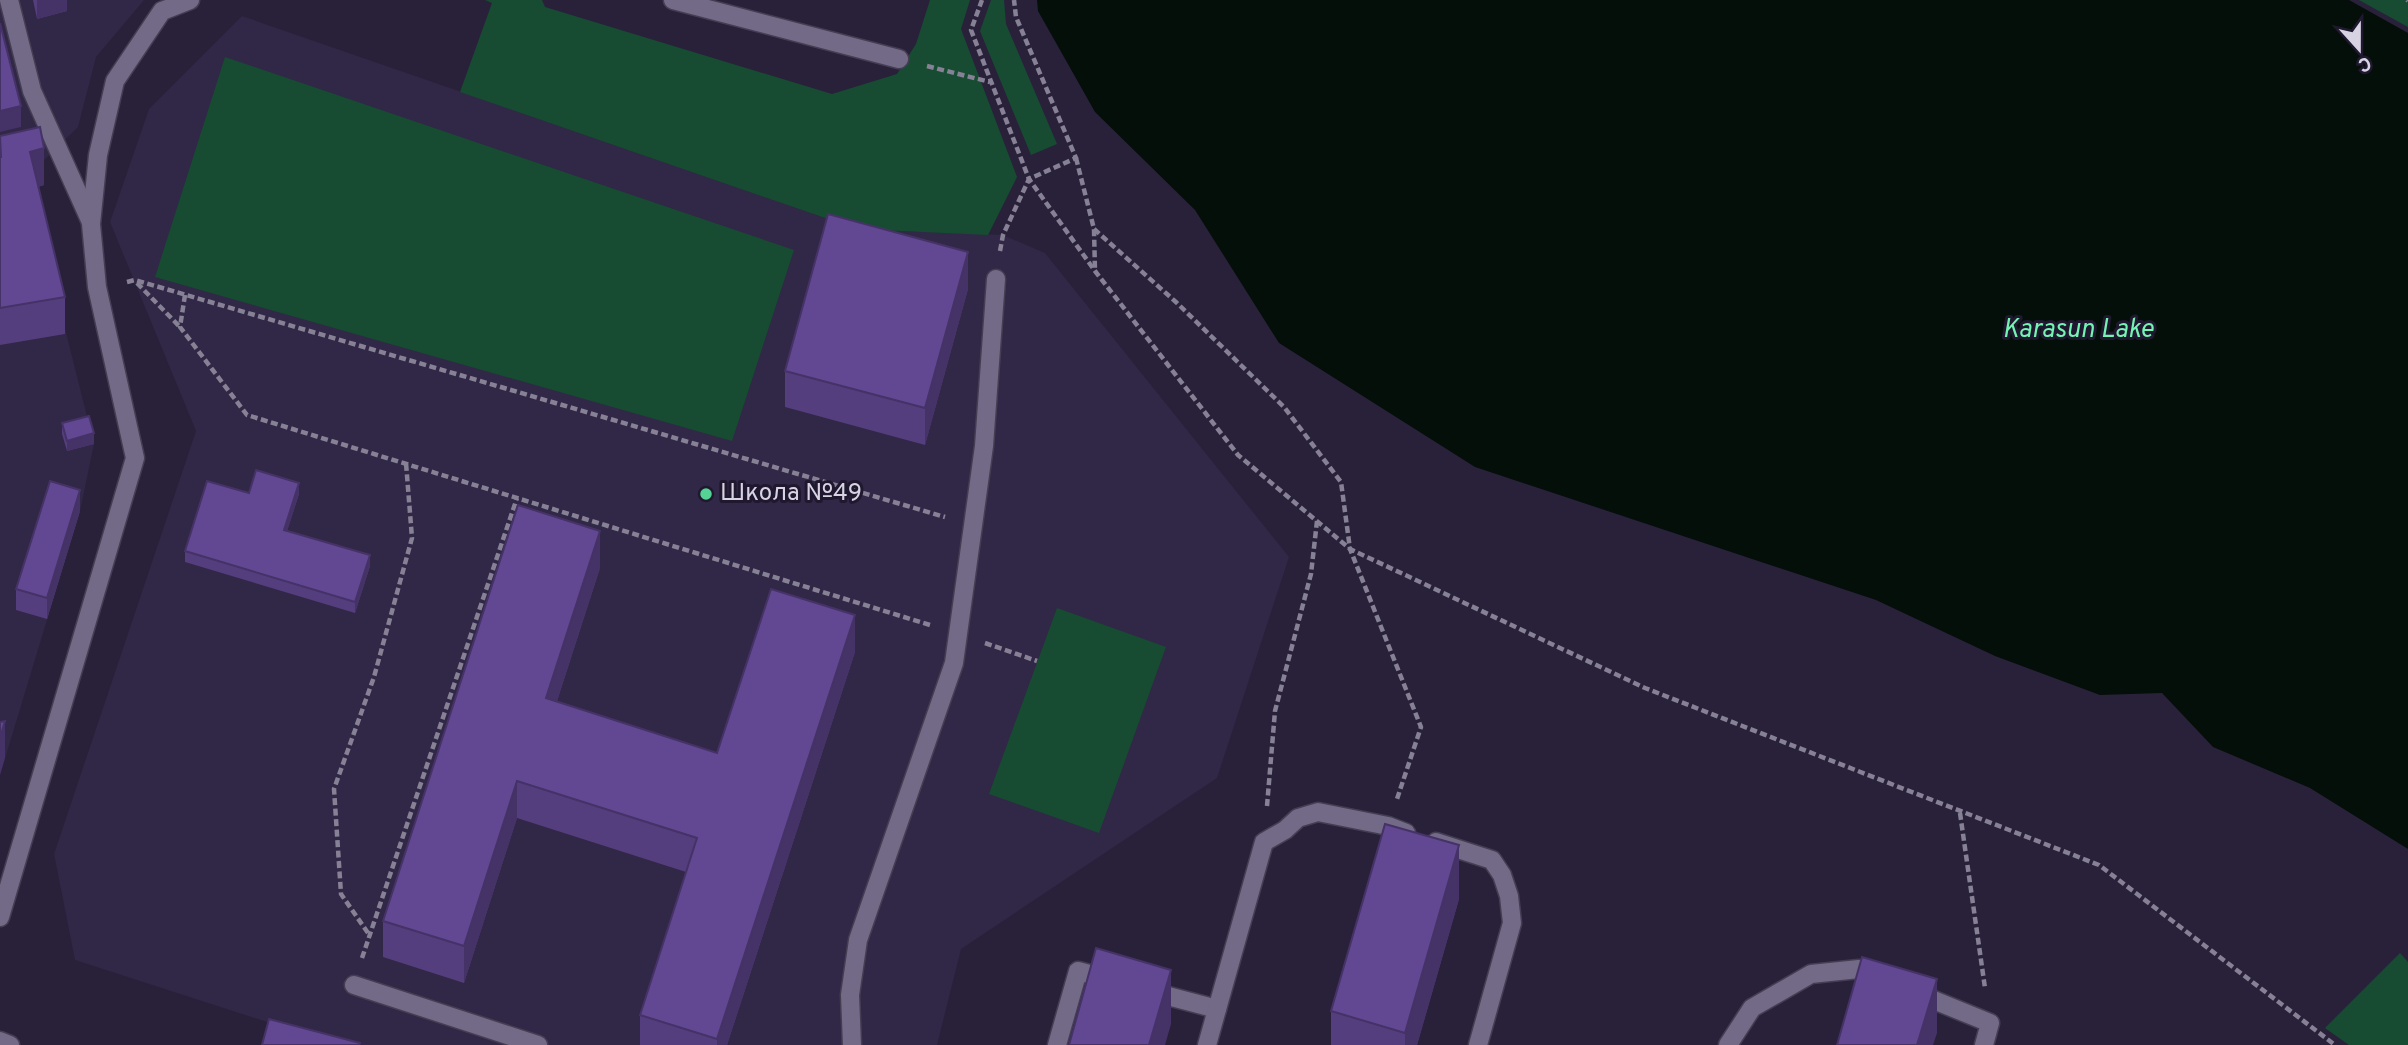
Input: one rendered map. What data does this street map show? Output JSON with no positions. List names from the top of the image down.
{
  "water": ["Karasun Lake"],
  "places": ["Школа №49"],
  "north": "bottom"
}
